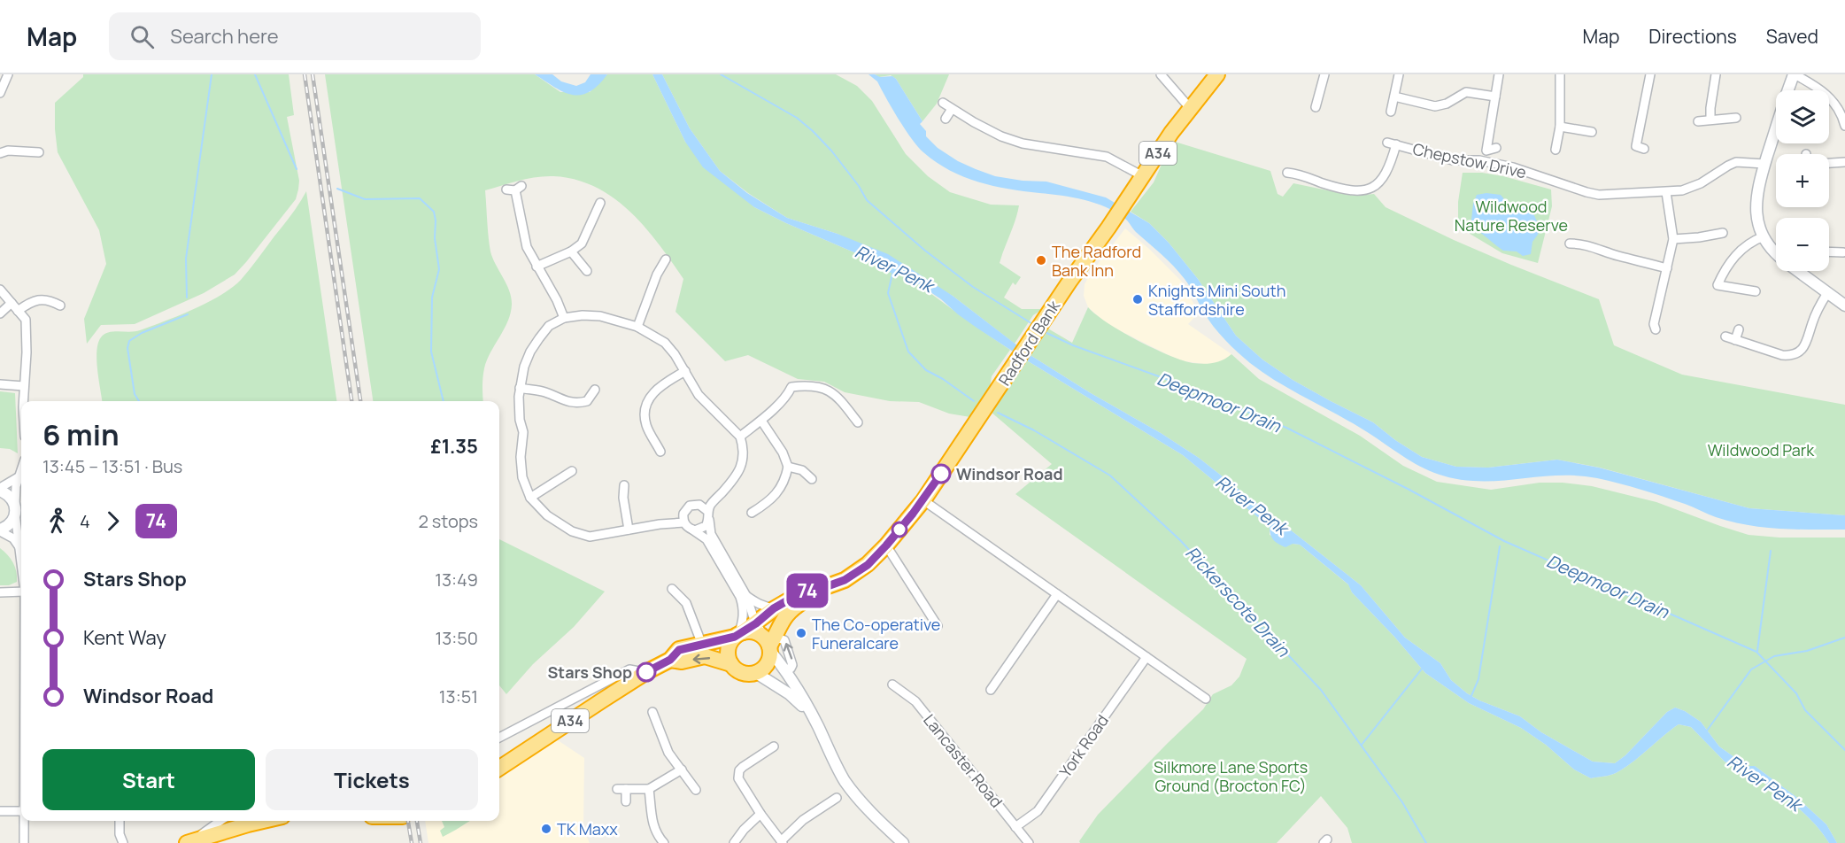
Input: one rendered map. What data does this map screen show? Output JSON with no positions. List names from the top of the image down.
{
  "streets": {
    "highway": ["A34", "Radford Bank"],
    "street": ["Chepstow Drive", "York Road", "Lancaster Road"]
  },
  "crossings": [
    ["A34", "Radford Bank"],
    ["York Road", "Lancaster Road"]
  ],
  "water": ["River Penk", "Deepmoor Drain", "Rickerscote Drain"],
  "parks": ["Wildwood Nature Reserve", "Wildwood Park", "Silkmore Lane Sports Ground (Brocton FC)"],
  "places": [
    "The Radford Bank Inn",
    "Knights Mini South Staffordshire",
    "Windsor Road",
    "The Co-operative Funeralcare",
    "Stars Shop",
    "TK Maxx"
  ],
  "lines": ["bus line 74"],
  "page": {
    "header": "Map",
    "search": "Search here",
    "nav": ["Map", "Directions", "Saved"],
    "on_map": "74",
    "map_buttons": ["+", "−"],
    "heading": ["6 min", "13:45 – 13:51 · Bus", "£1.35"],
    "legs": ["4", "74", "2 stops"],
    "list": [
      {
        "name": "Stars Shop",
        "value": "13:49"
      },
      {
        "name": "Kent Way",
        "value": "13:50"
      },
      {
        "name": "Windsor Road",
        "value": "13:51"
      }
    ],
    "buttons": ["Start", "Tickets"]
  }
}
